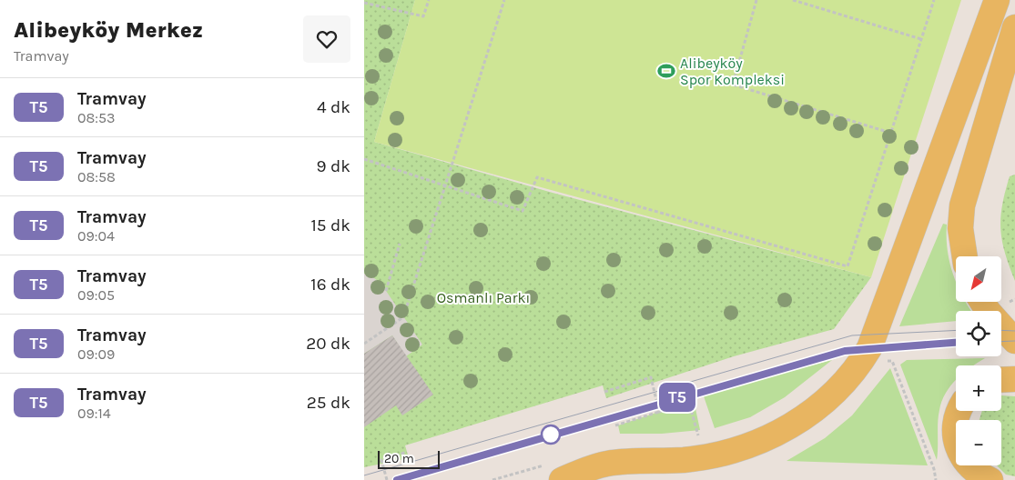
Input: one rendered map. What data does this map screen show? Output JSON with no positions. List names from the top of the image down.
{
  "parks": ["Osmanlı Parkı"],
  "places": {
    "sports": ["Alibeyköy Spor Kompleksi"]
  },
  "lines": ["tram line T5"],
  "scale_bar": "20 m",
  "north": "bottom left",
  "page": {
    "heading": ["Alibeyköy Merkez", "Tramvay"],
    "on_map": "T5",
    "list": [
      {
        "mark": "T5",
        "name": "Tramvay",
        "note": "08:53",
        "value": "4 dk"
      },
      {
        "mark": "T5",
        "name": "Tramvay",
        "note": "08:58",
        "value": "9 dk"
      },
      {
        "mark": "T5",
        "name": "Tramvay",
        "note": "09:04",
        "value": "15 dk"
      },
      {
        "mark": "T5",
        "name": "Tramvay",
        "note": "09:05",
        "value": "16 dk"
      },
      {
        "mark": "T5",
        "name": "Tramvay",
        "note": "09:09",
        "value": "20 dk"
      },
      {
        "mark": "T5",
        "name": "Tramvay",
        "note": "09:14",
        "value": "25 dk"
      }
    ],
    "map_buttons": ["+", "−"],
    "scale": "20 m"
  }
}
